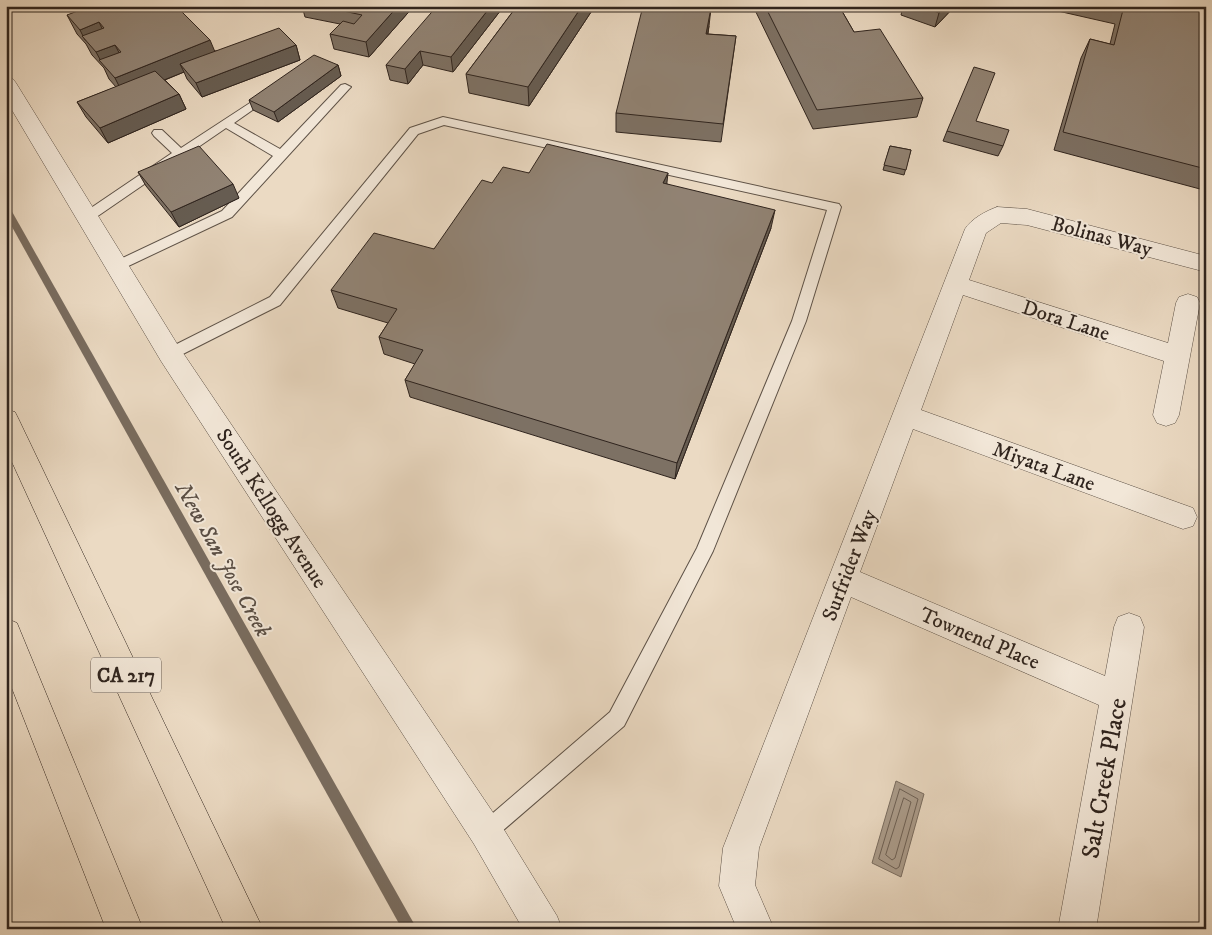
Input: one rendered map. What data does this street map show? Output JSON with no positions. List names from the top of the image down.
{
  "streets": {
    "highway": ["CA 217"],
    "street": [
      "Bolinas Way",
      "Dora Lane",
      "Miyata Lane",
      "South Kellogg Avenue",
      "Surfrider Way",
      "Townend Place",
      "Salt Creek Place"
    ]
  },
  "crossings": [
    ["Bolinas Way", "Surfrider Way"],
    ["Dora Lane", "Surfrider Way"],
    ["Miyata Lane", "Surfrider Way"],
    ["Surfrider Way", "Townend Place"],
    ["Townend Place", "Salt Creek Place"]
  ],
  "water": ["New San Jose Creek"]
}
